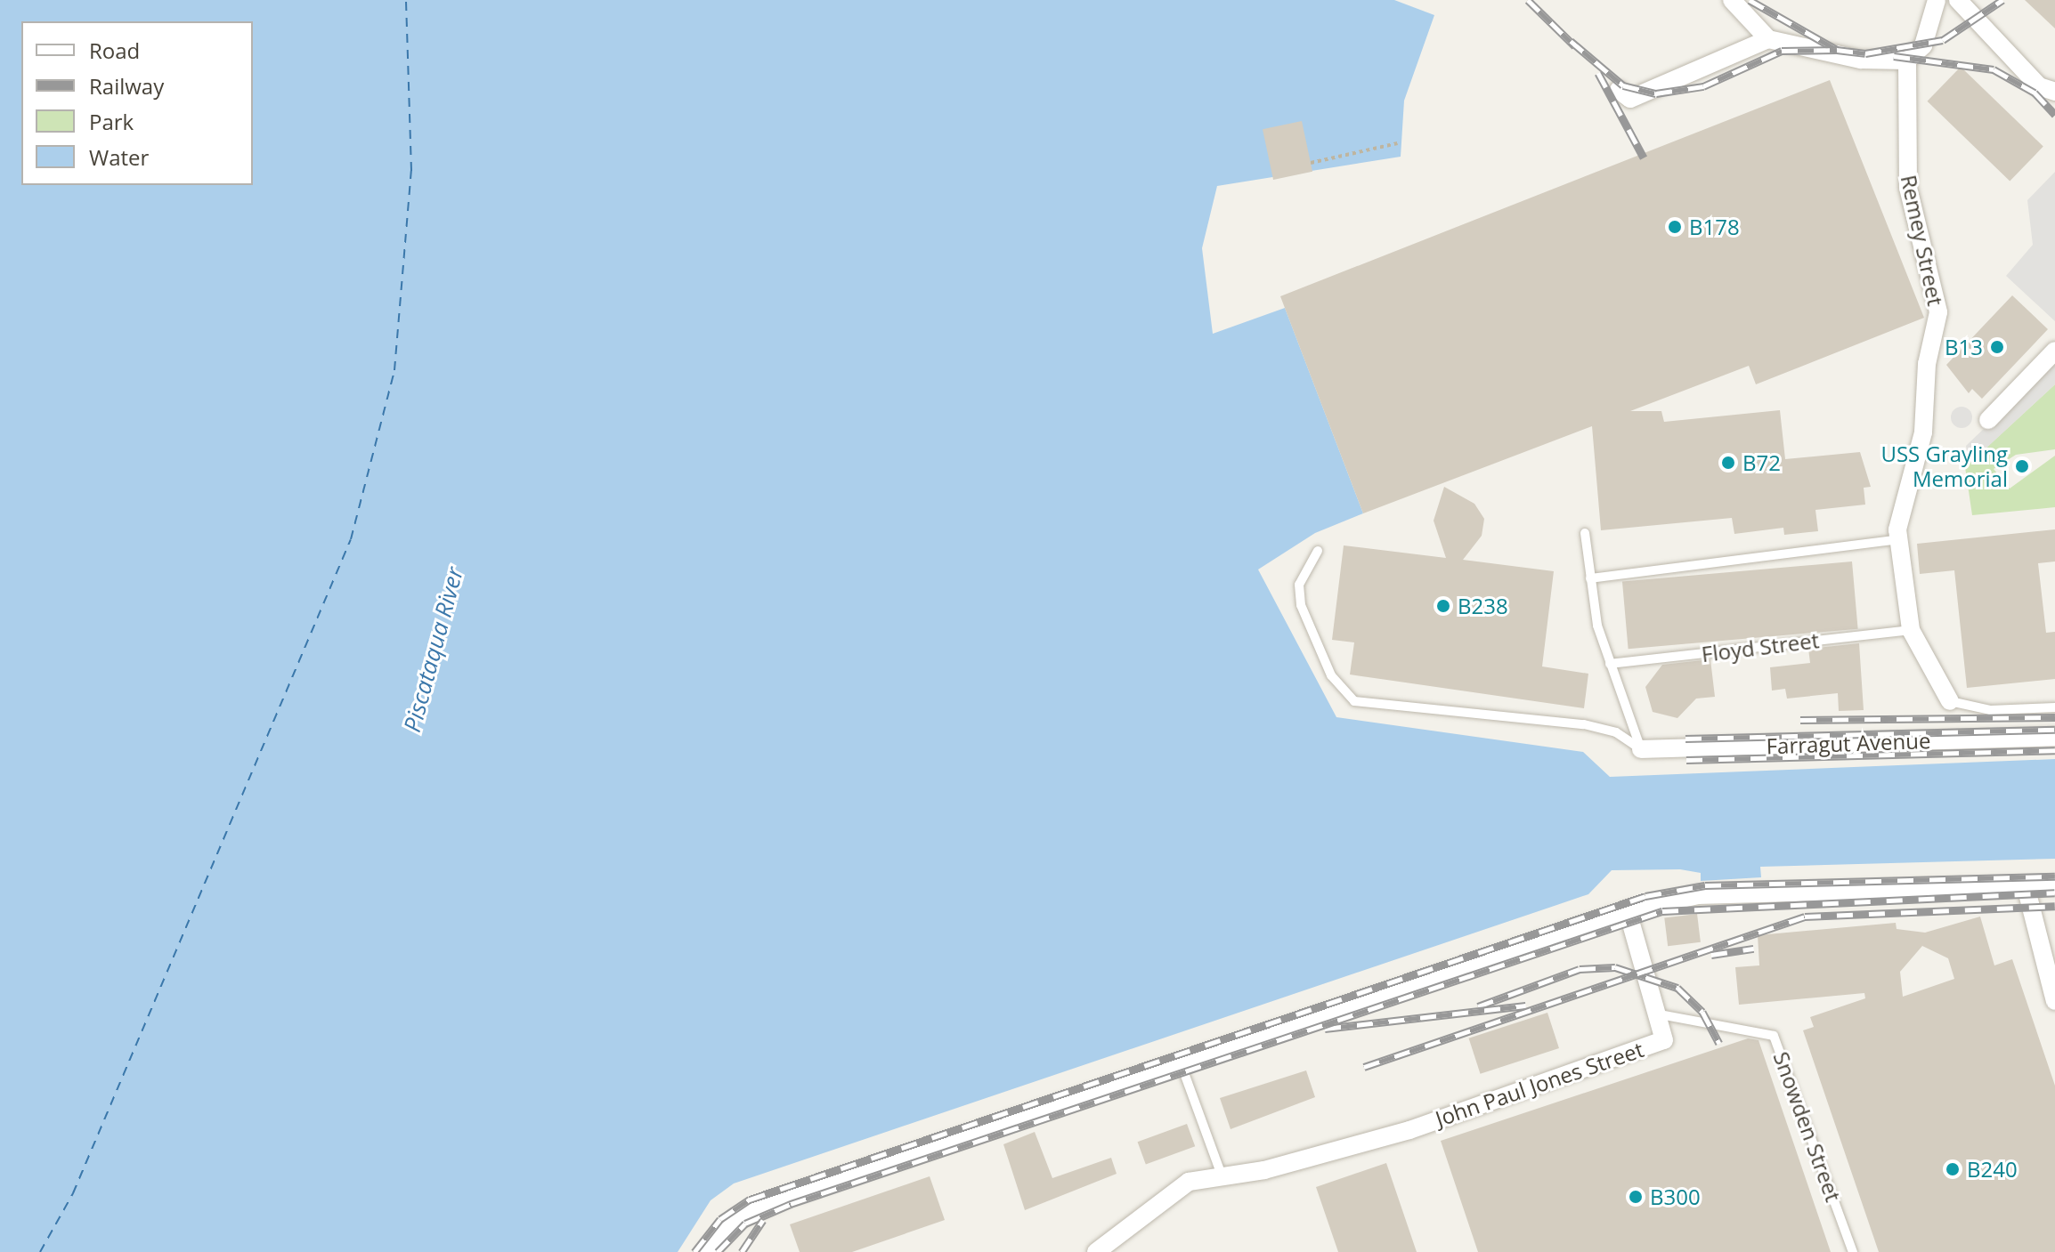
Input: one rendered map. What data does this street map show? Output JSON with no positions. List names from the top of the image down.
{
  "streets": {
    "street": ["Remey Street", "Farragut Avenue", "John Paul Jones Street"],
    "lane": ["Floyd Street", "Snowden Street"]
  },
  "crossings": [
    ["Remey Street", "Floyd Street"],
    ["John Paul Jones Street", "Snowden Street"]
  ],
  "water": ["Piscataqua River"],
  "places": [
    "B178",
    "B13",
    "B72",
    "USS Grayling Memorial",
    "B238",
    "B240",
    "B300"
  ],
  "legend": [
    "Road",
    "Railway",
    "Park",
    "Water"
  ]
}
